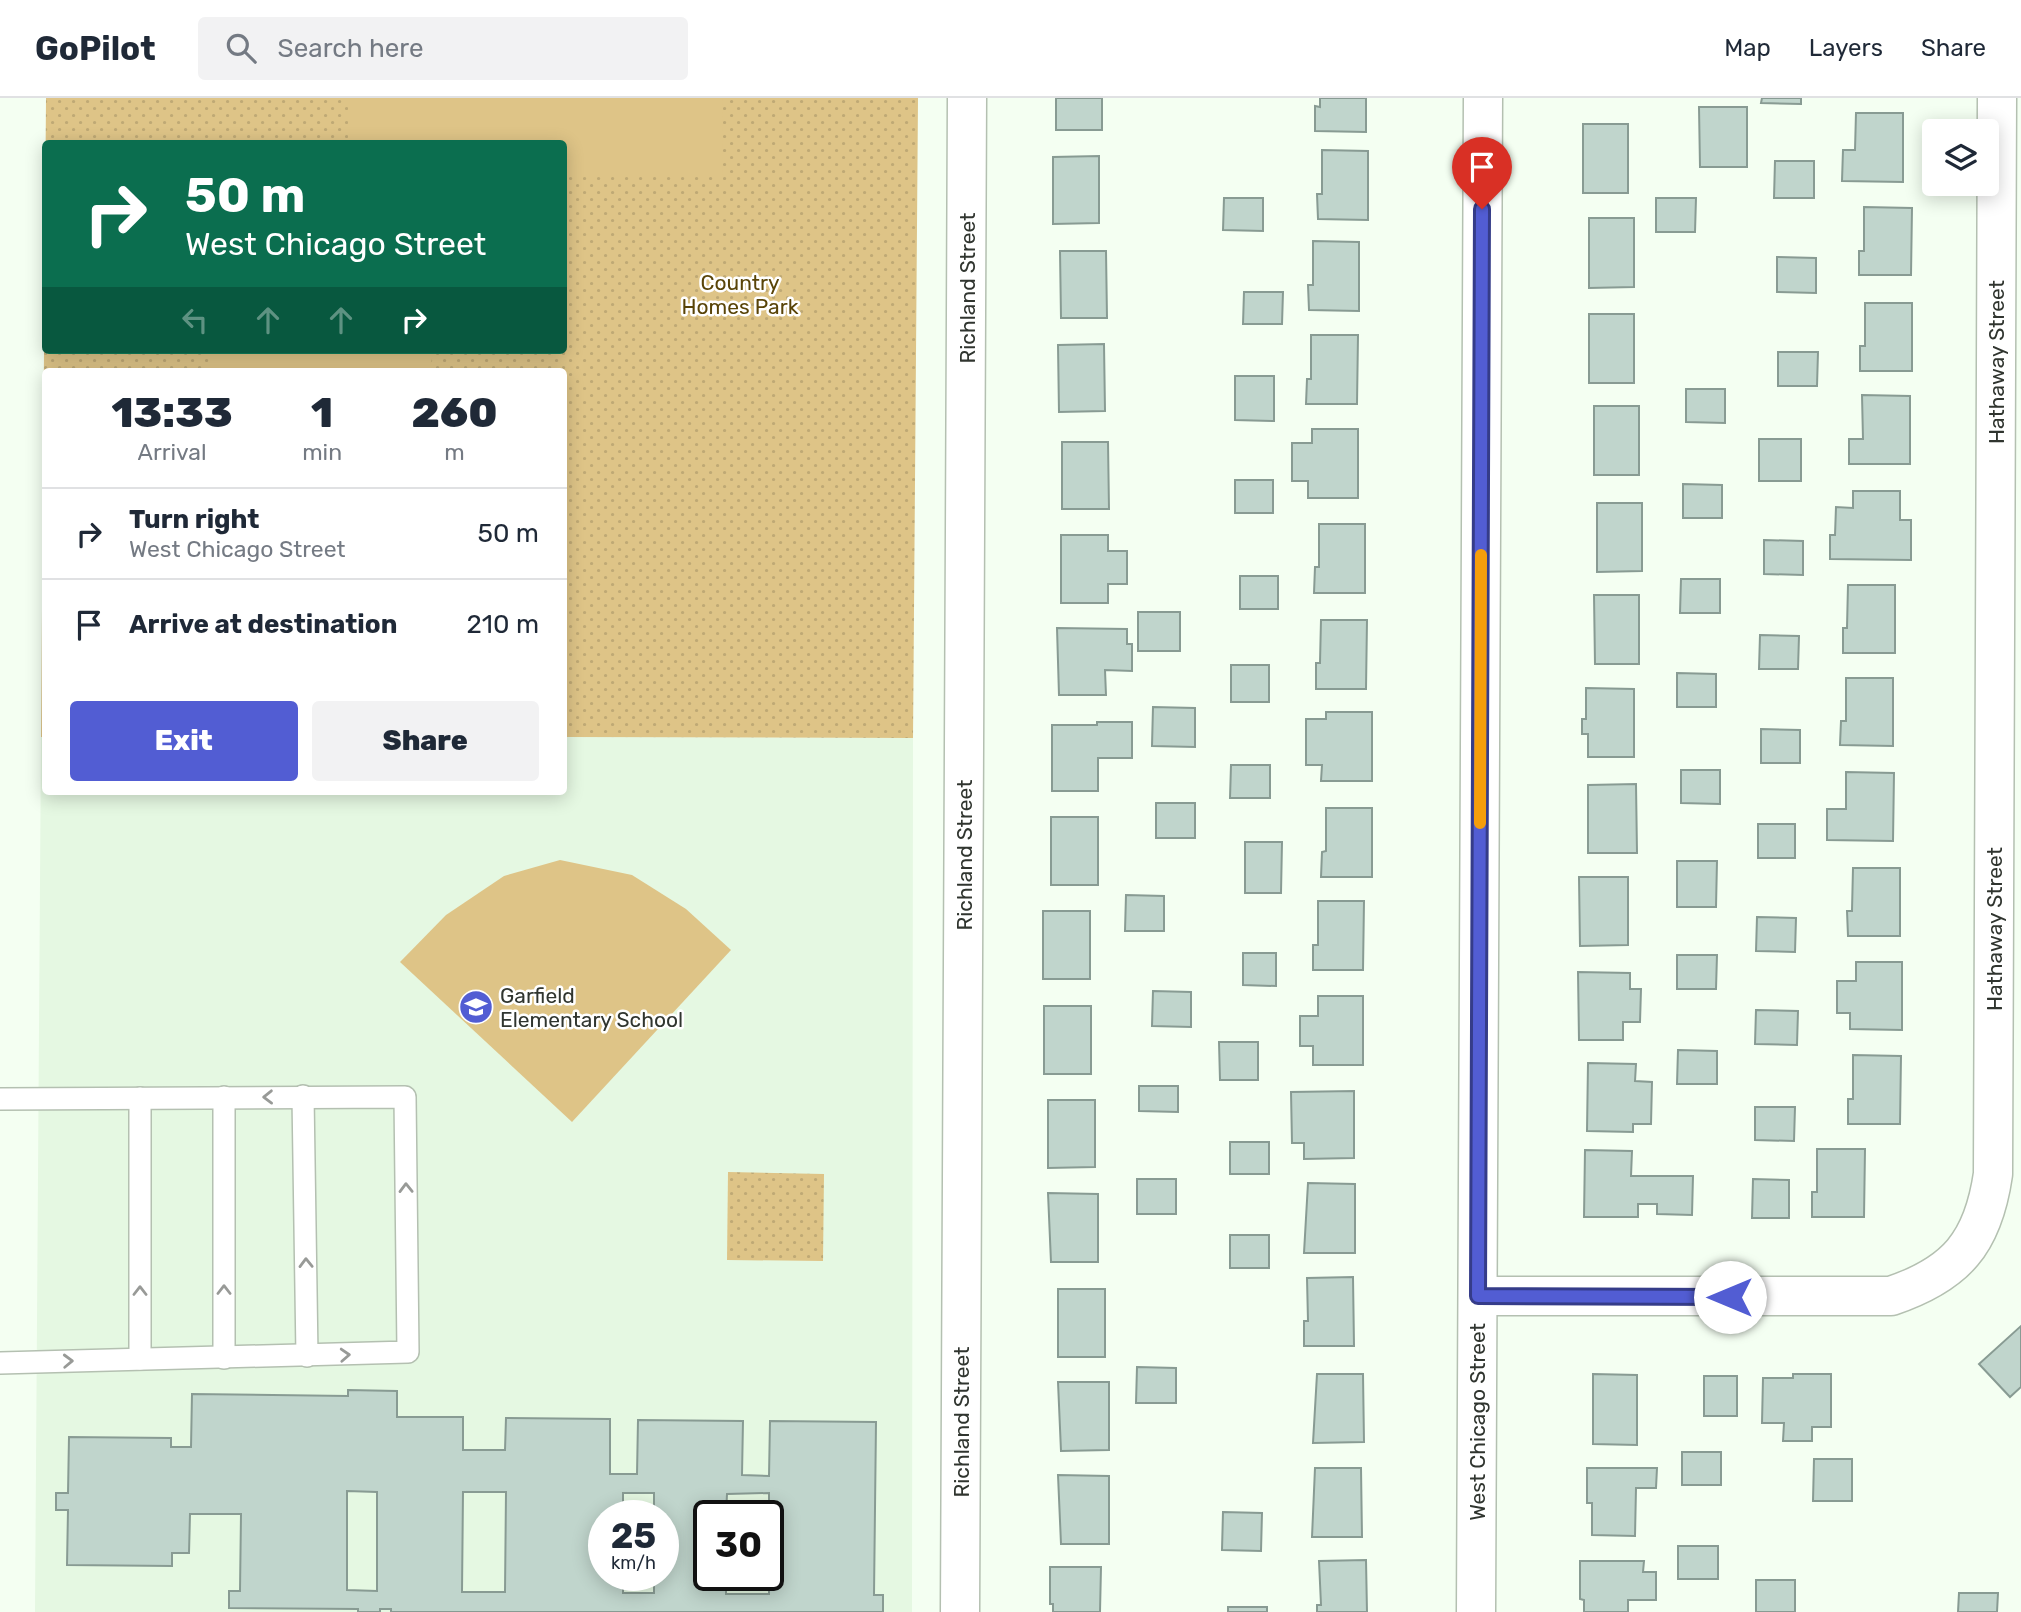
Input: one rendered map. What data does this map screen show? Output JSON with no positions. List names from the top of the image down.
{
  "streets": {
    "street": ["Richland Street", "Hathaway Street", "West Chicago Street"]
  },
  "crossings": [
    ["Hathaway Street", "West Chicago Street"]
  ],
  "parks": ["Country Homes Park"],
  "places": {
    "school or university": ["Garfield Elementary School"]
  },
  "page": {
    "header": "GoPilot",
    "search": "Search here",
    "nav": ["Map", "Layers", "Share"],
    "turn": ["50 m", "West Chicago Street"],
    "eta": [
      "13:33",
      "Arrival",
      "1",
      "min",
      "260",
      "m"
    ],
    "list": [
      {
        "name": "Turn right",
        "note": "West Chicago Street",
        "value": "50 m"
      },
      {
        "name": "Arrive at destination",
        "value": "210 m"
      }
    ],
    "buttons": ["Exit", "Share"],
    "speed": "25 km/h",
    "limit": "30"
  }
}
